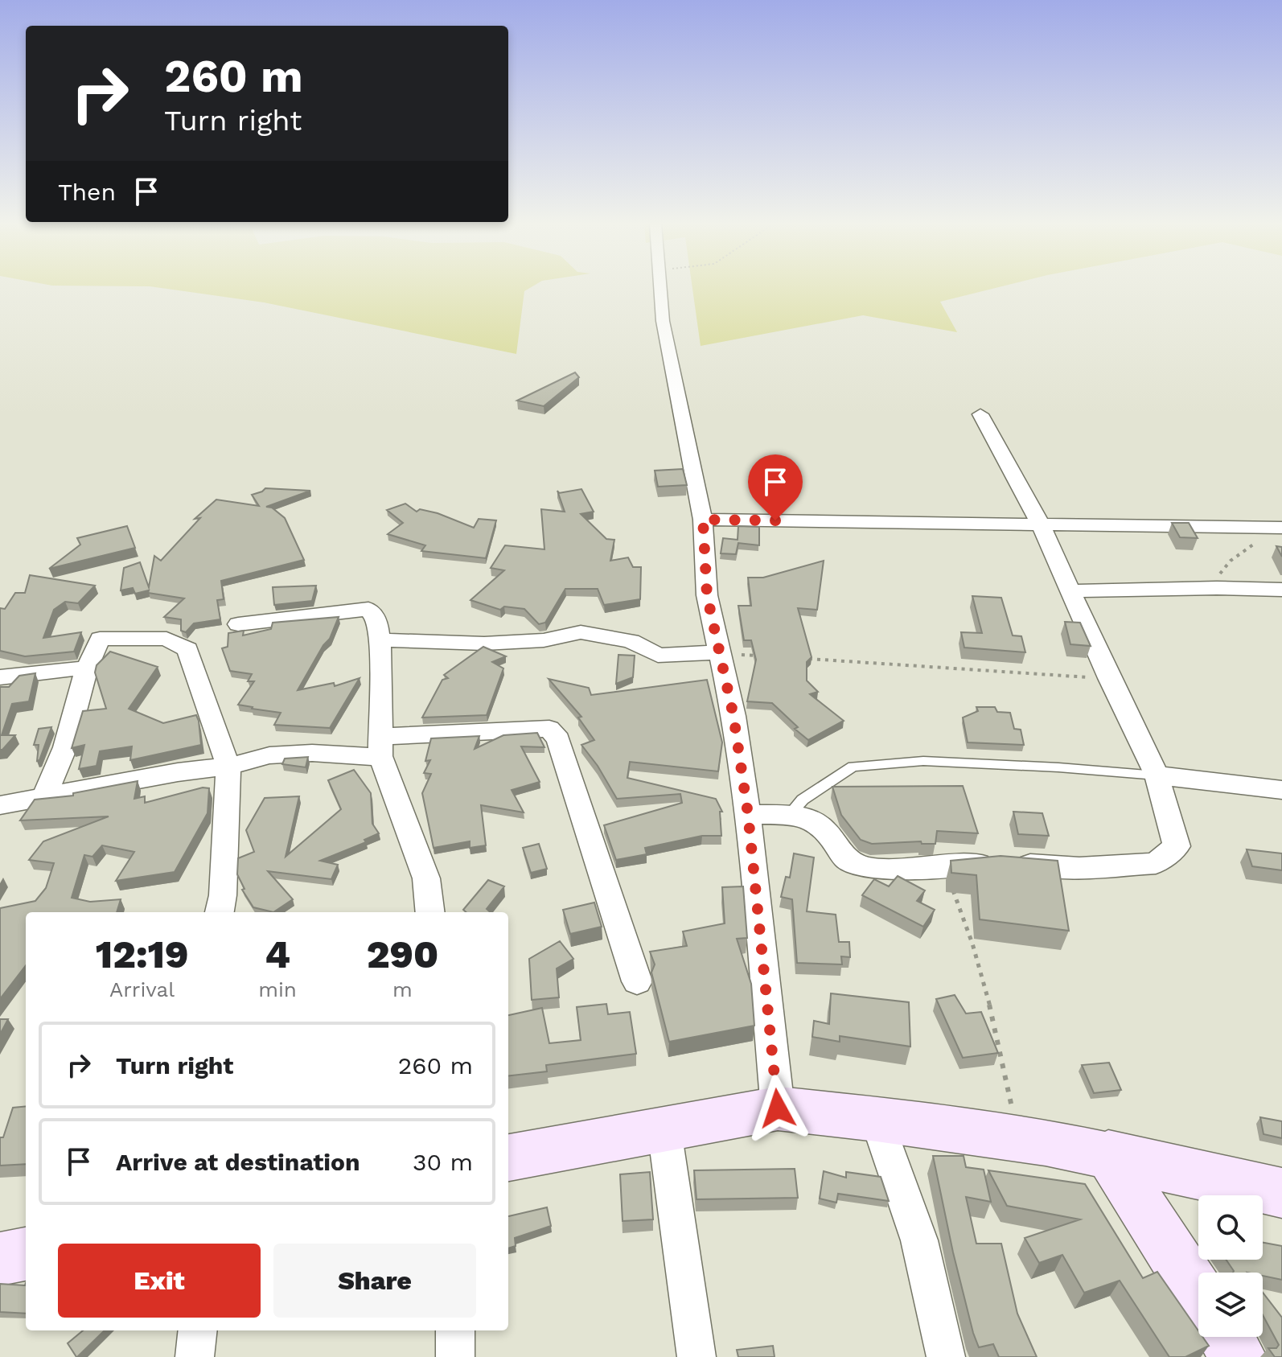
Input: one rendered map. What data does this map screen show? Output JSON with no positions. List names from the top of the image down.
{
  "page": {
    "turn": ["260 m", "Turn right"],
    "then": "Then",
    "eta": [
      "12:19",
      "Arrival",
      "4",
      "min",
      "290",
      "m"
    ],
    "list": [
      {
        "name": "Turn right",
        "value": "260 m"
      },
      {
        "name": "Arrive at destination",
        "value": "30 m"
      }
    ],
    "buttons": ["Exit", "Share"]
  }
}
